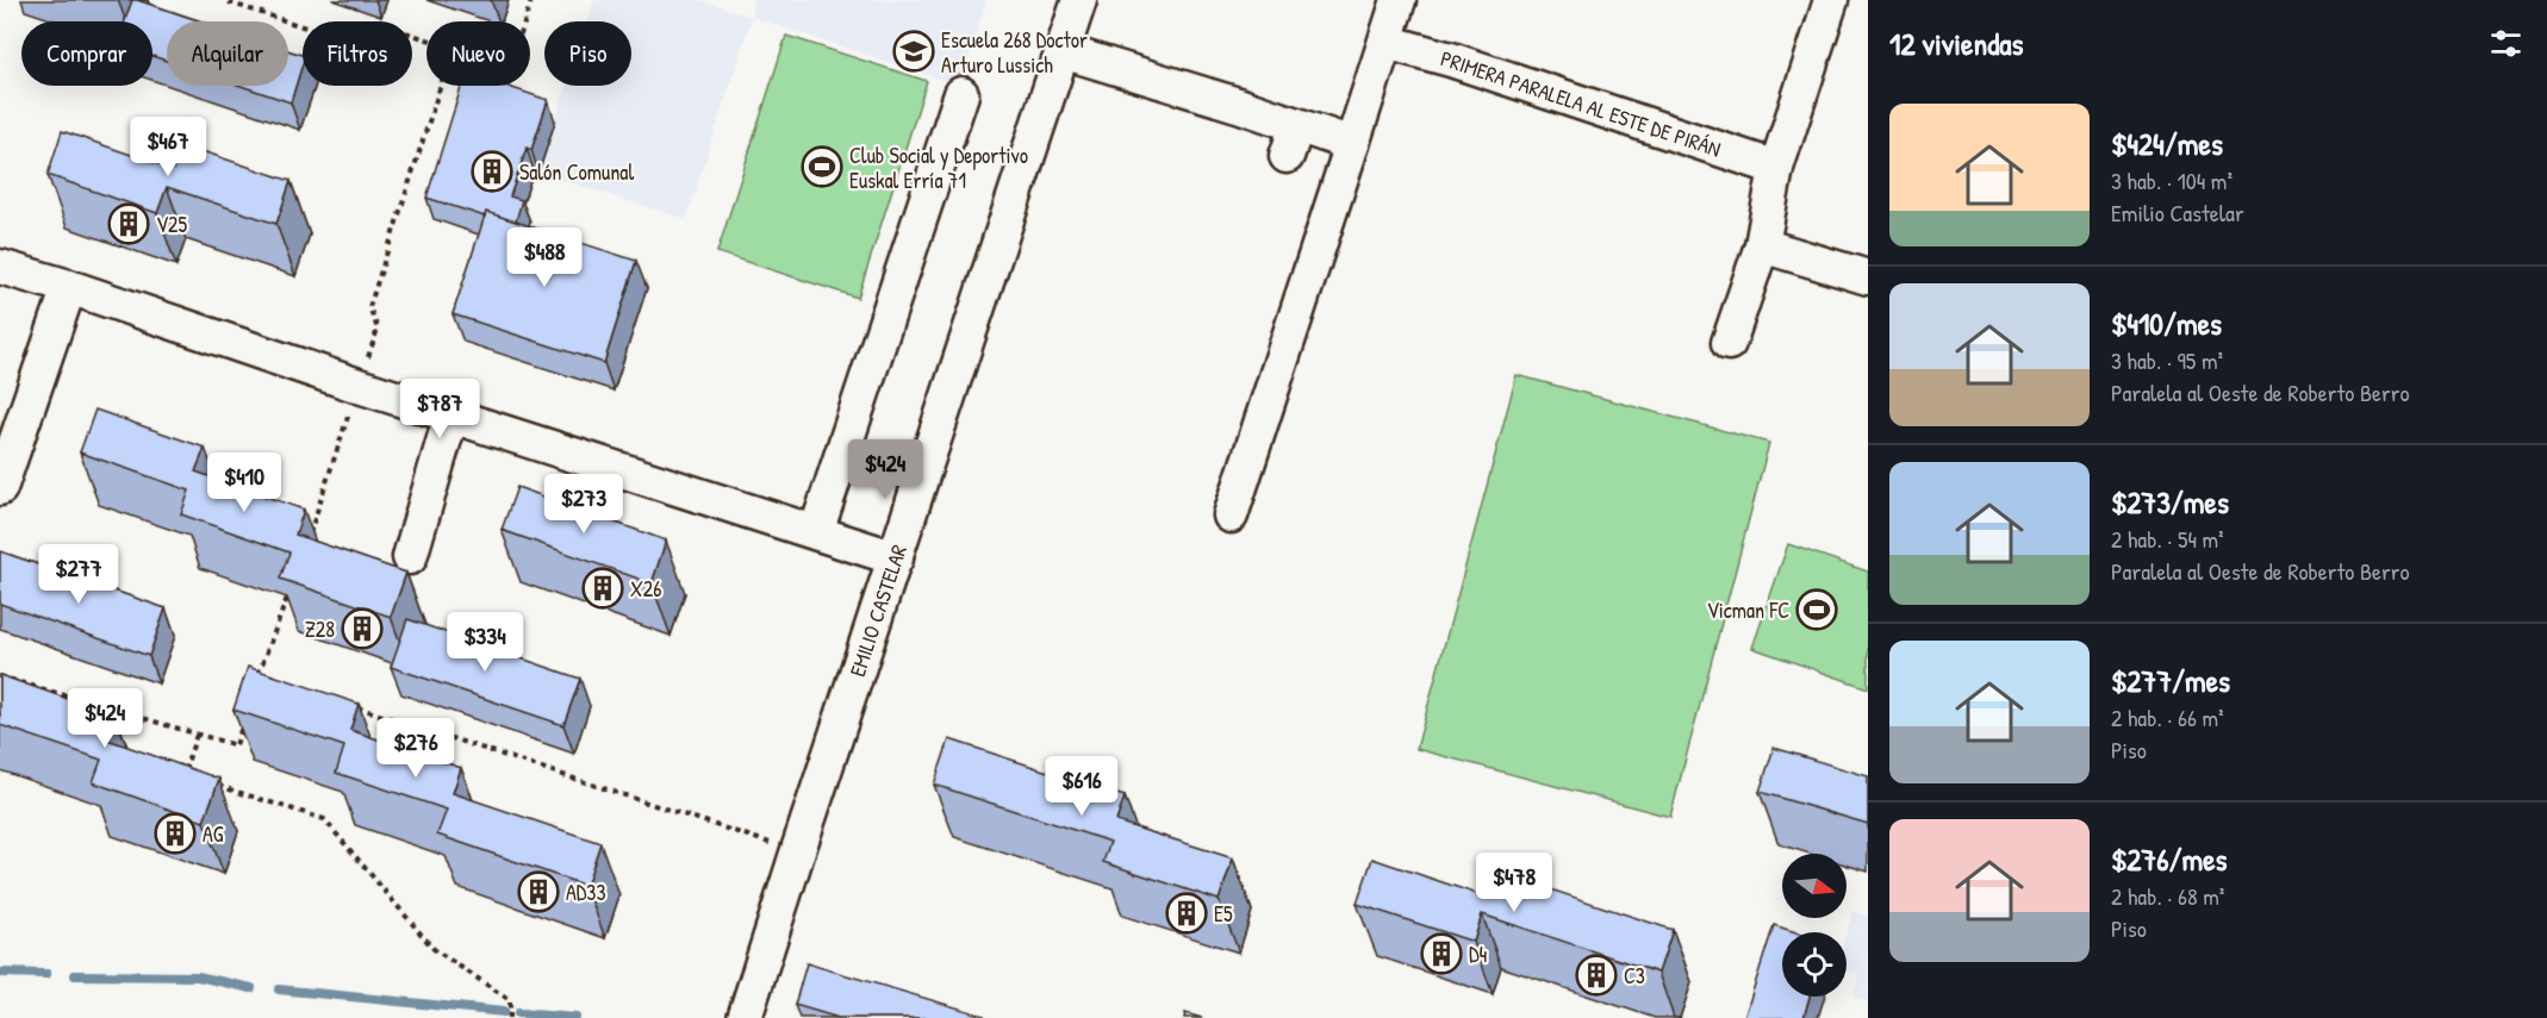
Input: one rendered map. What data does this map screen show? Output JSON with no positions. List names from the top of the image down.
{
  "streets": {
    "street": ["PRIMERA PARALELA AL ESTE DE PIRÁN", "EMILIO CASTELAR"]
  },
  "places": {
    "school or university": ["Escuela 268 Doctor Arturo Lussich"],
    "sports": ["Club Social y Deportivo Euskal Erría 71", "Vicman FC"],
    "building": [
      "Salón Comunal",
      "V25",
      "X26",
      "Z28",
      "AG",
      "AD33",
      "E5",
      "D4",
      "C3"
    ]
  },
  "north": "right",
  "page": {
    "heading": "12 viviendas",
    "chip": [
      "Comprar",
      "Alquilar",
      "Filtros",
      "Nuevo",
      "Piso"
    ],
    "list": [
      {
        "name": "$424/mes",
        "note": "3 hab. · 104 m² · Emilio Castelar"
      },
      {
        "name": "$410/mes",
        "note": "3 hab. · 95 m² · Paralela al Oeste de Roberto Berro"
      },
      {
        "name": "$273/mes",
        "note": "2 hab. · 54 m² · Paralela al Oeste de Roberto Berro"
      },
      {
        "name": "$277/mes",
        "note": "2 hab. · 66 m² · Piso"
      },
      {
        "name": "$276/mes",
        "note": "2 hab. · 68 m² · Piso"
      }
    ],
    "price": [
      "$467",
      "$488",
      "$787",
      "$424",
      "$410",
      "$273",
      "$277",
      "$334",
      "$424",
      "$276",
      "$616",
      "$478"
    ]
  }
}
